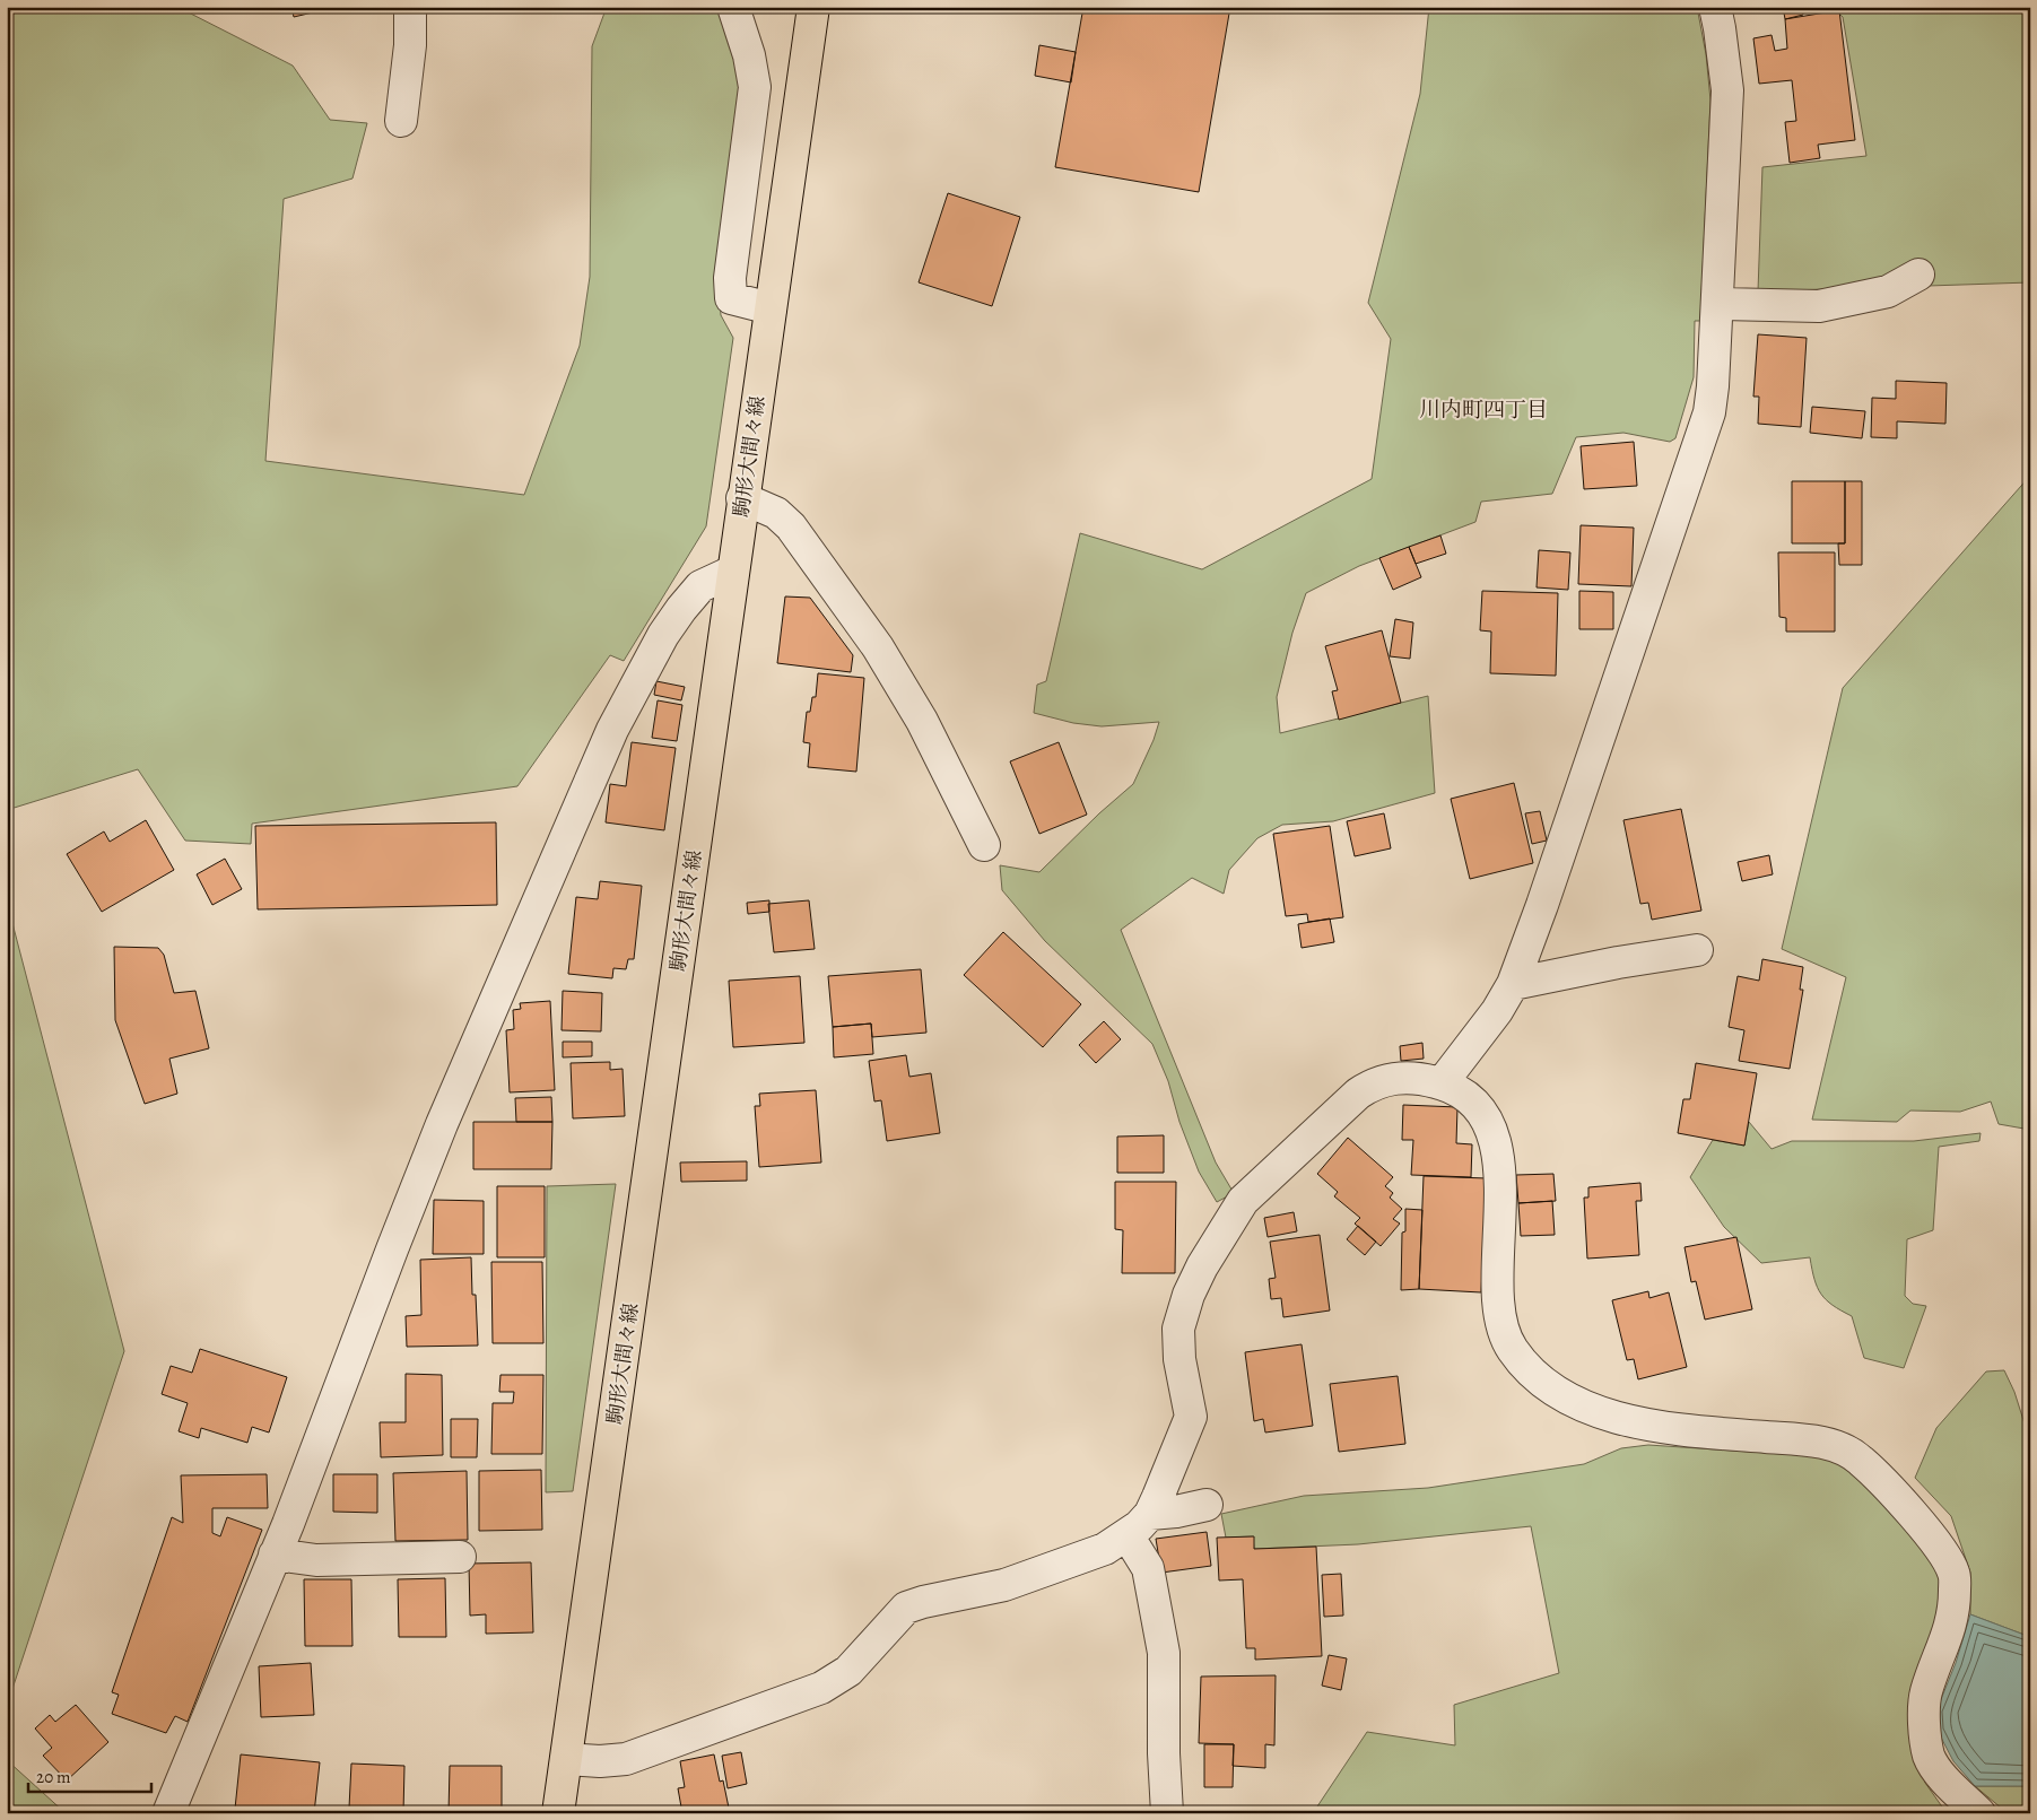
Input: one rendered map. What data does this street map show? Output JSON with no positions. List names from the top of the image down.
{
  "streets": {
    "main road": ["駒形大間々線"]
  },
  "districts": ["川内町四丁目"],
  "scale_bar": "20 m"
}
